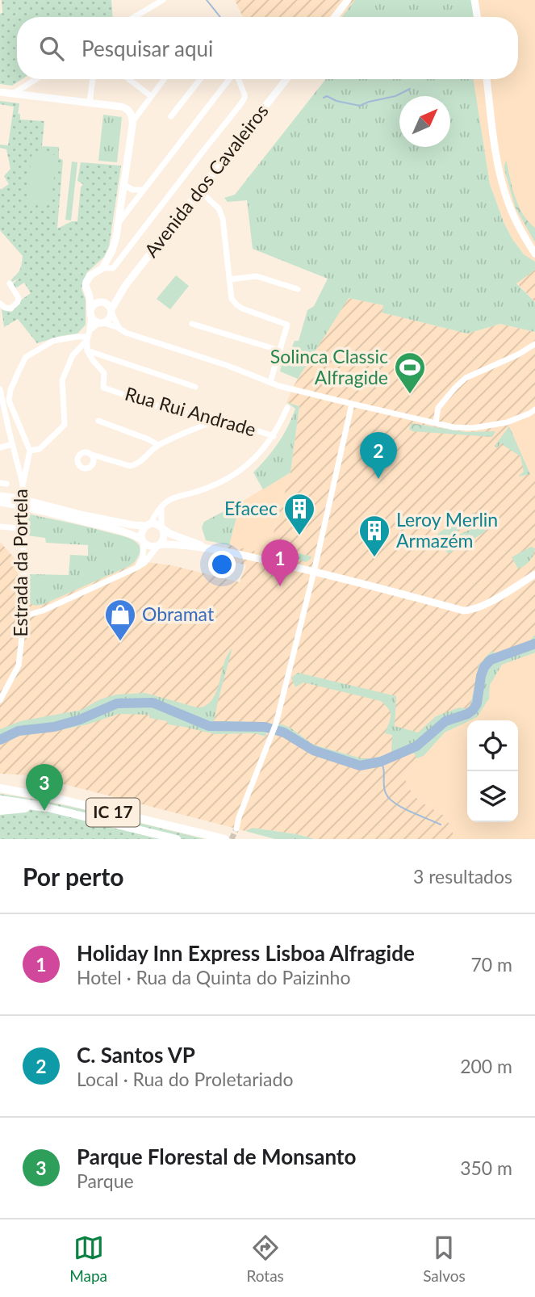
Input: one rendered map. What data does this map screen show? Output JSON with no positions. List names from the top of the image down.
{
  "streets": {
    "highway": ["IC 17"],
    "street": ["Avenida dos Cavaleiros", "Rua Rui Andrade", "Estrada da Portela"]
  },
  "places": {
    "sports": ["Solinca Classic Alfragide"],
    "building": ["Efacec", "Leroy Merlin Armazém"],
    "shop": ["Obramat"]
  },
  "north": "top right",
  "page": {
    "search": "Pesquisar aqui",
    "pins": ["2", "1", "3"],
    "heading": ["Por perto", "3 resultados"],
    "list": [
      {
        "mark": "1",
        "name": "Holiday Inn Express Lisboa Alfragide",
        "note": "Hotel · Rua da Quinta do Paizinho",
        "value": "70 m"
      },
      {
        "mark": "2",
        "name": "C. Santos VP",
        "note": "Local · Rua do Proletariado",
        "value": "200 m"
      },
      {
        "mark": "3",
        "name": "Parque Florestal de Monsanto",
        "note": "Parque",
        "value": "350 m"
      }
    ],
    "nav": ["Mapa", "Rotas", "Salvos"]
  }
}
